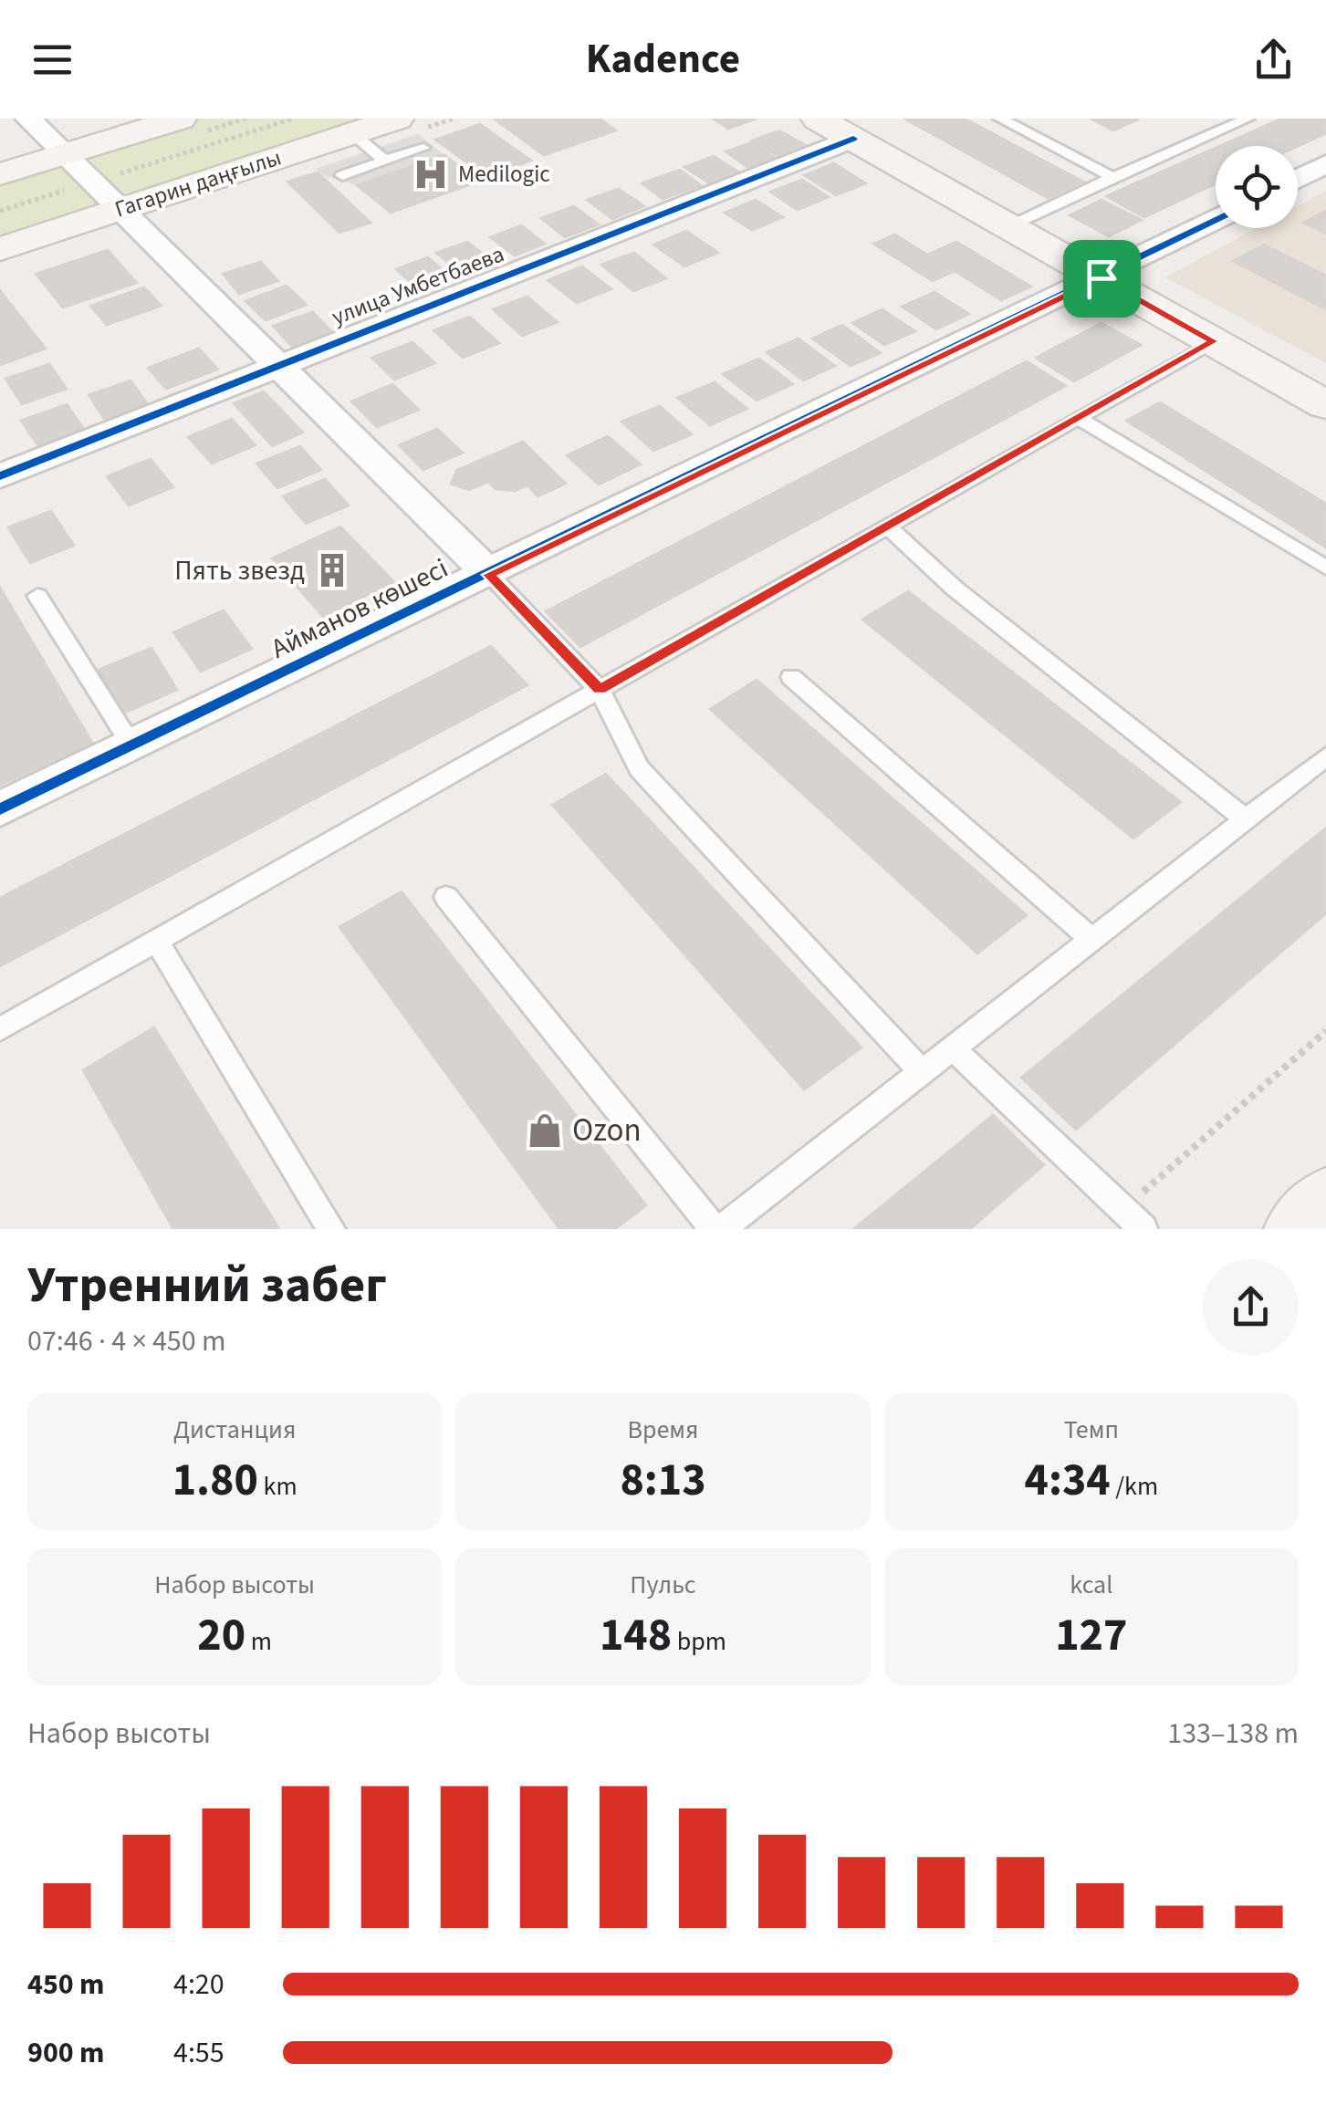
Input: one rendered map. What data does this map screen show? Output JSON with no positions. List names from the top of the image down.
{
  "streets": {
    "street": ["Гагарин даңғылы", "улица Умбетбаева", "Айманов көшесі"]
  },
  "places": {
    "hospital": ["Medilogic"],
    "building": ["Пять звезд"],
    "shop": ["Ozon"]
  },
  "page": {
    "header": "Kadence",
    "heading": ["Утренний забег", "07:46 · 4 × 450 m"],
    "stats": [
      ["Дистанция", "1.80 km"],
      ["Время", "8:13"],
      ["Темп", "4:34 /km"],
      ["Набор высоты", "20 m"],
      ["Пульс", "148 bpm"],
      ["kcal", "127"]
    ],
    "chart": ["Набор высоты", "133–138 m"],
    "list": [
      {
        "name": "450 m",
        "note": "4:20"
      },
      {
        "name": "900 m",
        "note": "4:55"
      }
    ]
  }
}
